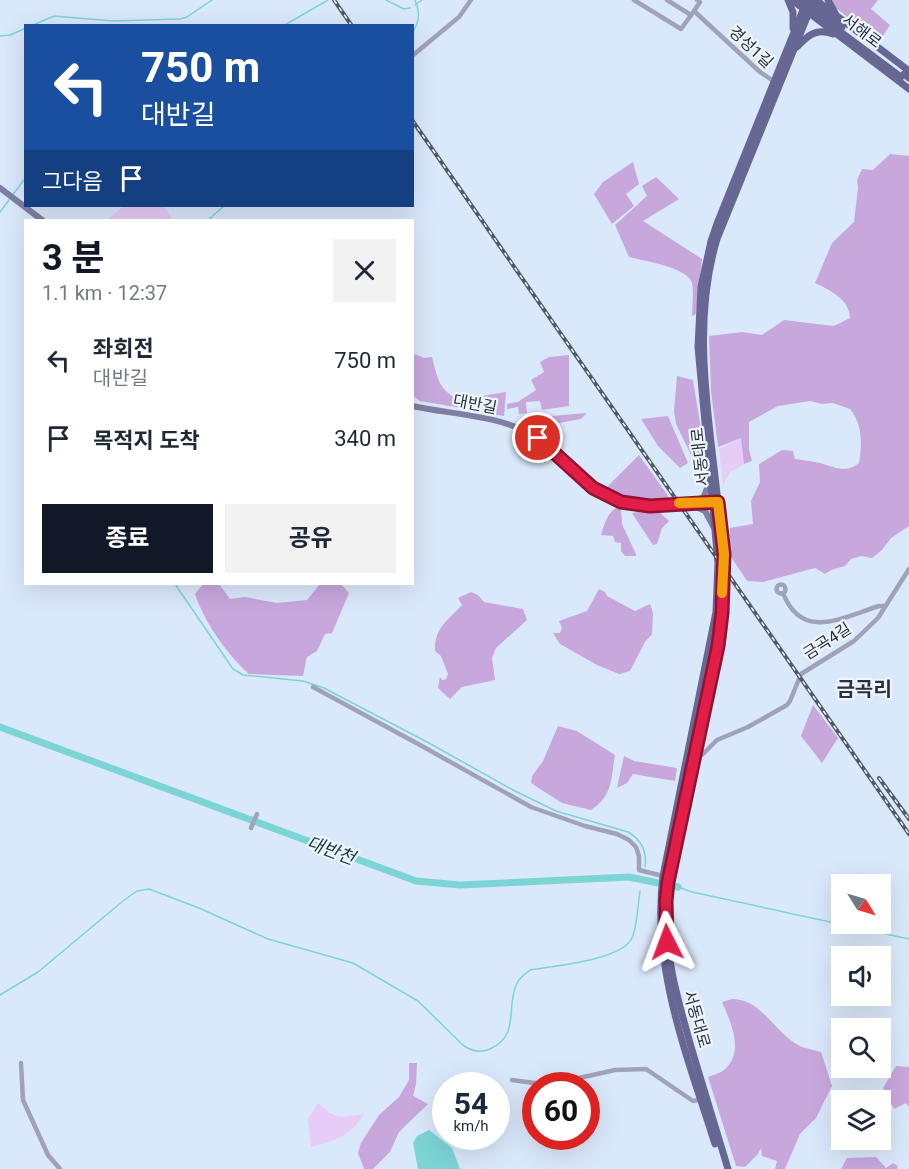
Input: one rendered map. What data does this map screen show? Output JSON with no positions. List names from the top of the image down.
{
  "streets": {
    "main road": ["서해로", "서동대로"],
    "street": ["경성1길", "대반길", "금곡4길"]
  },
  "crossings": [
    ["서해로", "서동대로"],
    ["경성1길", "서동대로"],
    ["대반길", "서동대로"],
    ["서동대로", "금곡4길"]
  ],
  "districts": ["금곡리"],
  "water": ["대반천"],
  "north": "bottom right",
  "page": {
    "turn": ["750 m", "대반길"],
    "then": "그다음",
    "heading": ["3 분", "1.1 km · 12:37"],
    "list": [
      {
        "name": "좌회전",
        "note": "대반길",
        "value": "750 m"
      },
      {
        "name": "목적지 도착",
        "value": "340 m"
      }
    ],
    "buttons": ["종료", "공유"],
    "speed": "54 km/h",
    "limit": "60"
  }
}
